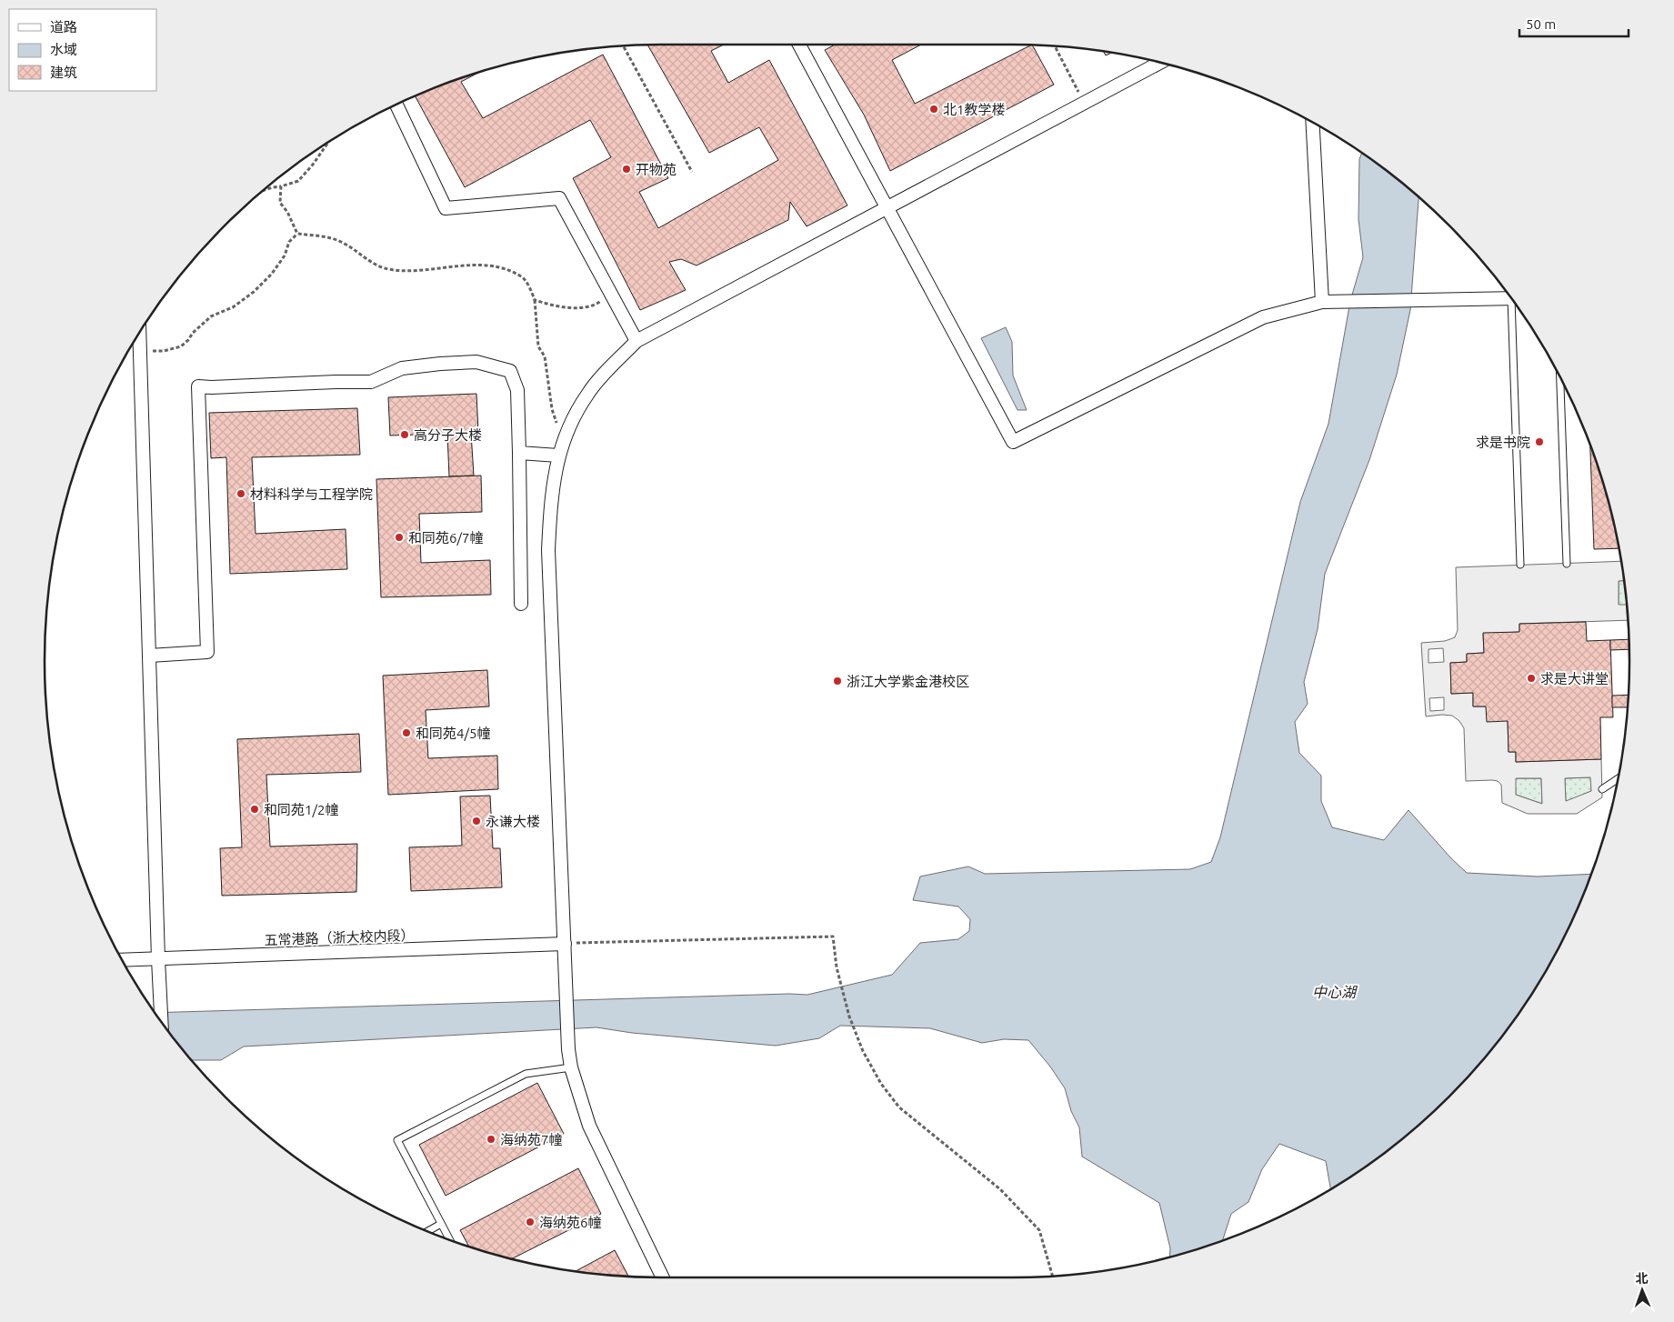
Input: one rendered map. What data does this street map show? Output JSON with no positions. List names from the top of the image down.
{
  "streets": {
    "street": ["五常港路（浙大校内段）"]
  },
  "water": ["中心湖"],
  "places": [
    "北1教学楼",
    "开物苑",
    "高分子大楼",
    "求是书院",
    "材料科学与工程学院",
    "和同苑6/7幢",
    "求是大讲堂",
    "浙江大学紫金港校区",
    "和同苑4/5幢",
    "和同苑1/2幢",
    "永谦大楼",
    "海纳苑7幢",
    "海纳苑6幢"
  ],
  "legend": ["道路", "水域", "建筑"],
  "scale_bar": "50 m",
  "north": "top"
}
